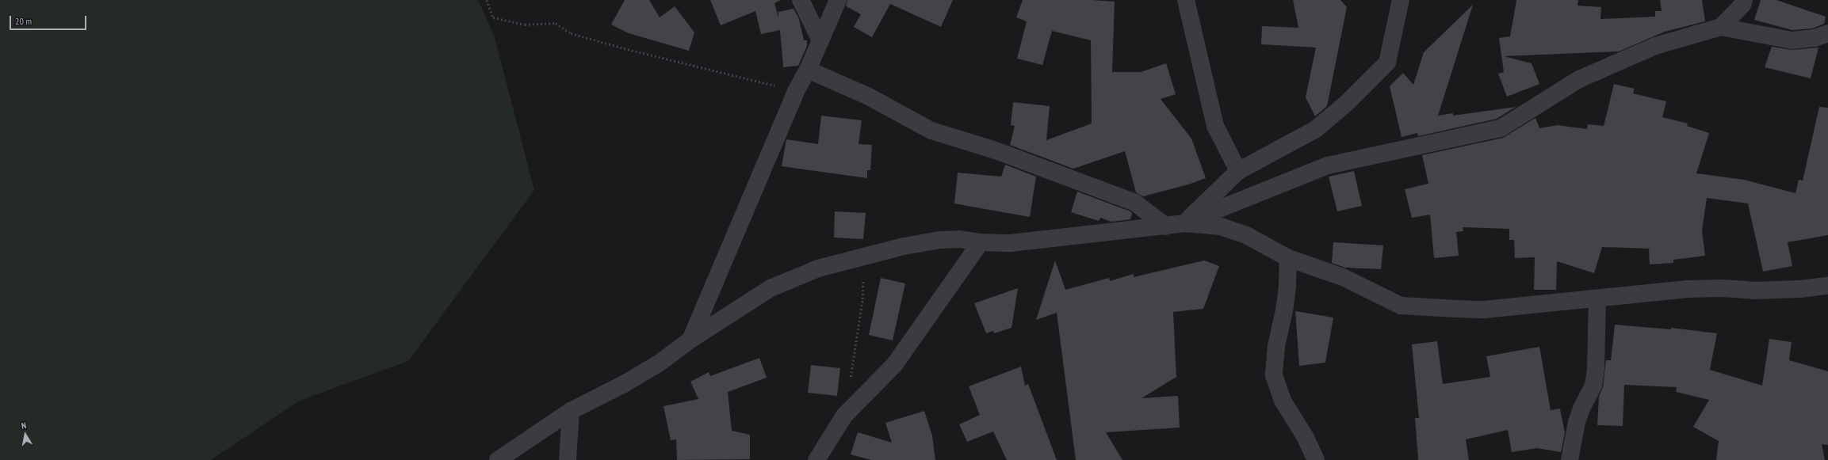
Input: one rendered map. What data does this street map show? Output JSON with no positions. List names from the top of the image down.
{
  "scale_bar": "20 m",
  "north": "top"
}
